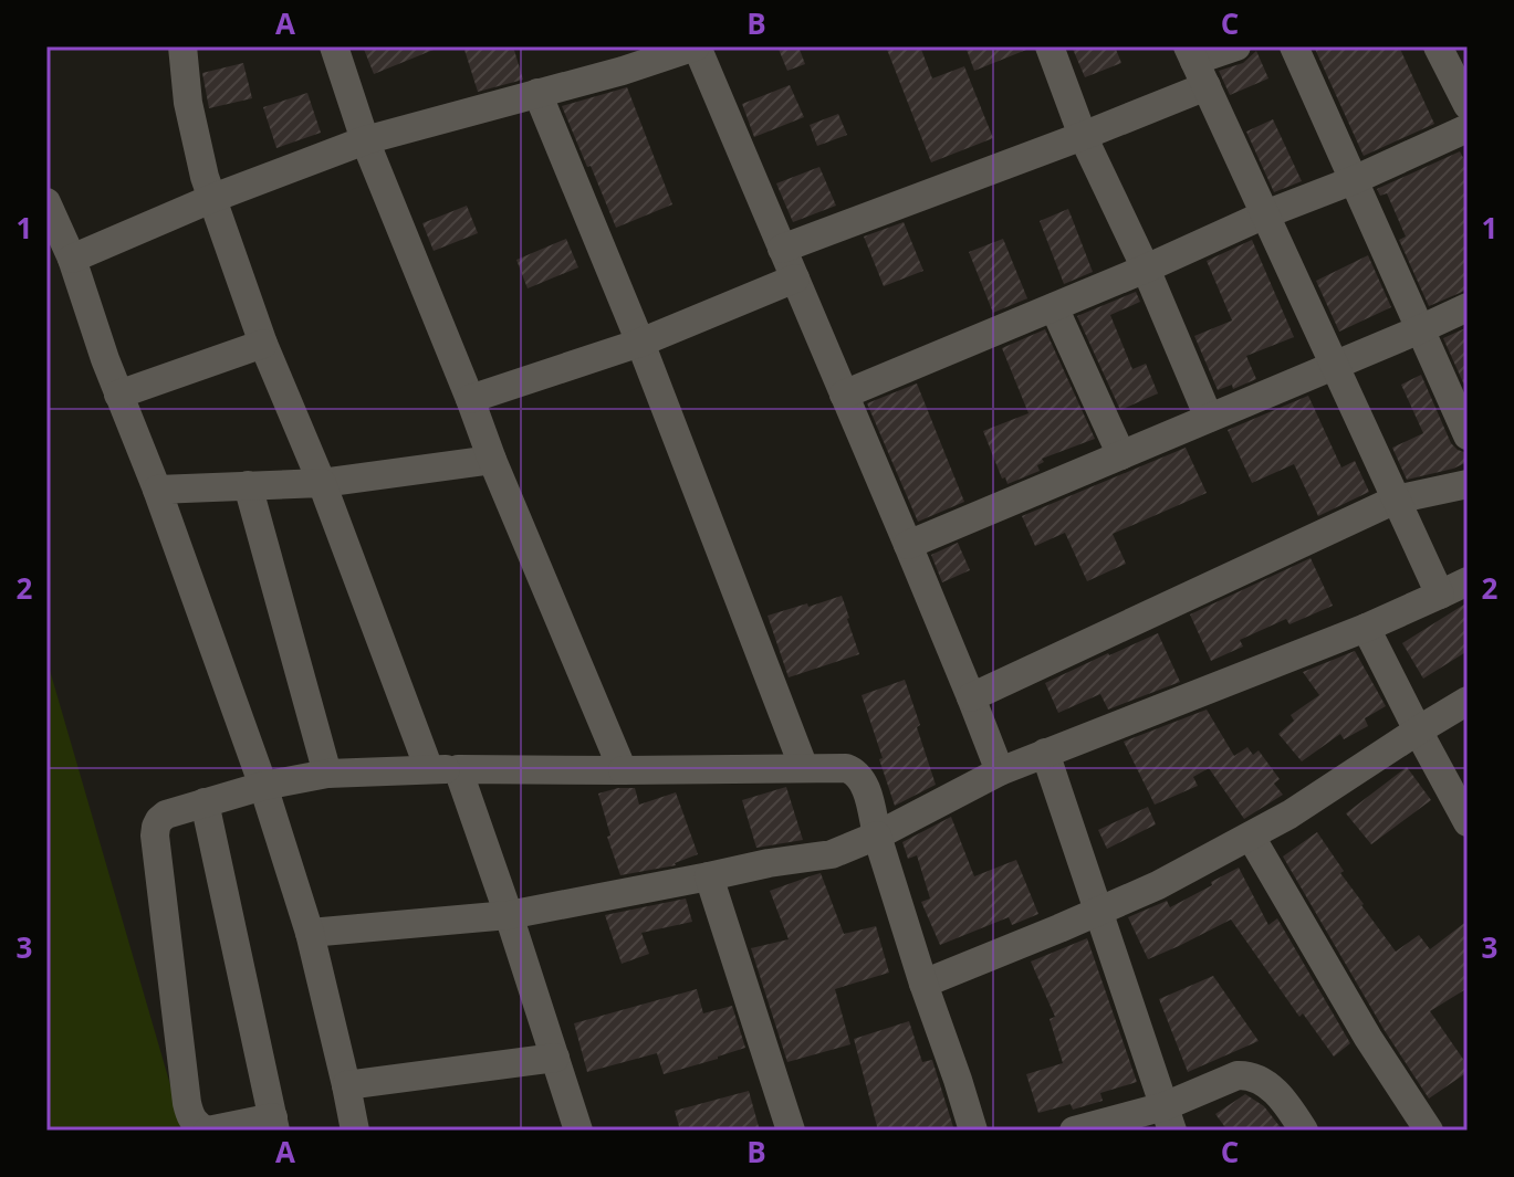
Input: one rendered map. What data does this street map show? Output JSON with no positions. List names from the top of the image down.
{
  "grid": {
    "columns": ["A", "B", "C"],
    "rows": ["1", "2", "3"]
  }
}
